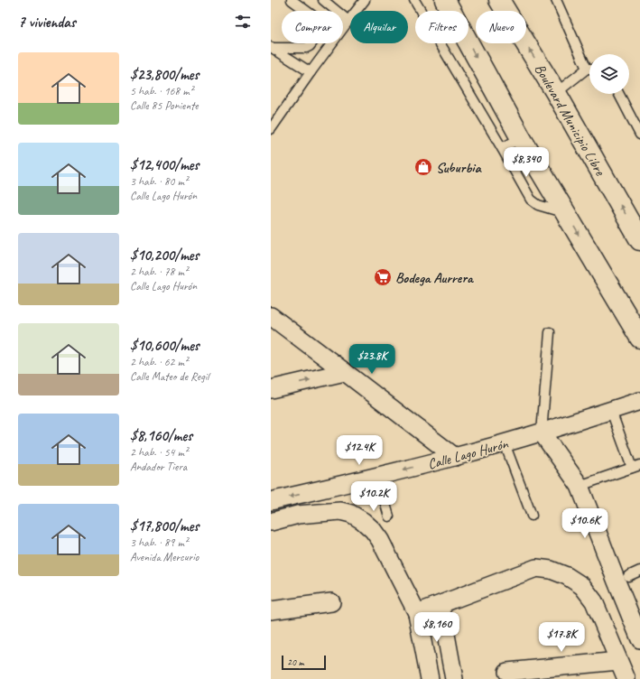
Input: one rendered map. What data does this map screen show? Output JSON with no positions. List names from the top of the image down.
{
  "streets": {
    "main road": ["Boulevard Municipio Libre"],
    "street": ["Calle Lago Hurón"]
  },
  "places": {
    "shop": ["Suburbia"],
    "supermarket": ["Bodega Aurrera"]
  },
  "scale_bar": "20 m",
  "page": {
    "heading": "7 viviendas",
    "chip": [
      "Comprar",
      "Alquilar",
      "Filtros",
      "Nuevo"
    ],
    "list": [
      {
        "name": "$23,800/mes",
        "note": "5 hab. · 168 m² · Calle 85 Poniente"
      },
      {
        "name": "$12,400/mes",
        "note": "3 hab. · 80 m² · Calle Lago Hurón"
      },
      {
        "name": "$10,200/mes",
        "note": "2 hab. · 78 m² · Calle Lago Hurón"
      },
      {
        "name": "$10,600/mes",
        "note": "2 hab. · 62 m² · Calle Mateo de Regil"
      },
      {
        "name": "$8,160/mes",
        "note": "2 hab. · 54 m² · Andador Tiera"
      },
      {
        "name": "$17,800/mes",
        "note": "3 hab. · 89 m² · Avenida Mercurio"
      }
    ],
    "price": [
      "$8,340",
      "$23.8K",
      "$12.4K",
      "$10.2K",
      "$10.6K",
      "$8,160",
      "$17.8K"
    ],
    "scale": "20 m"
  }
}
